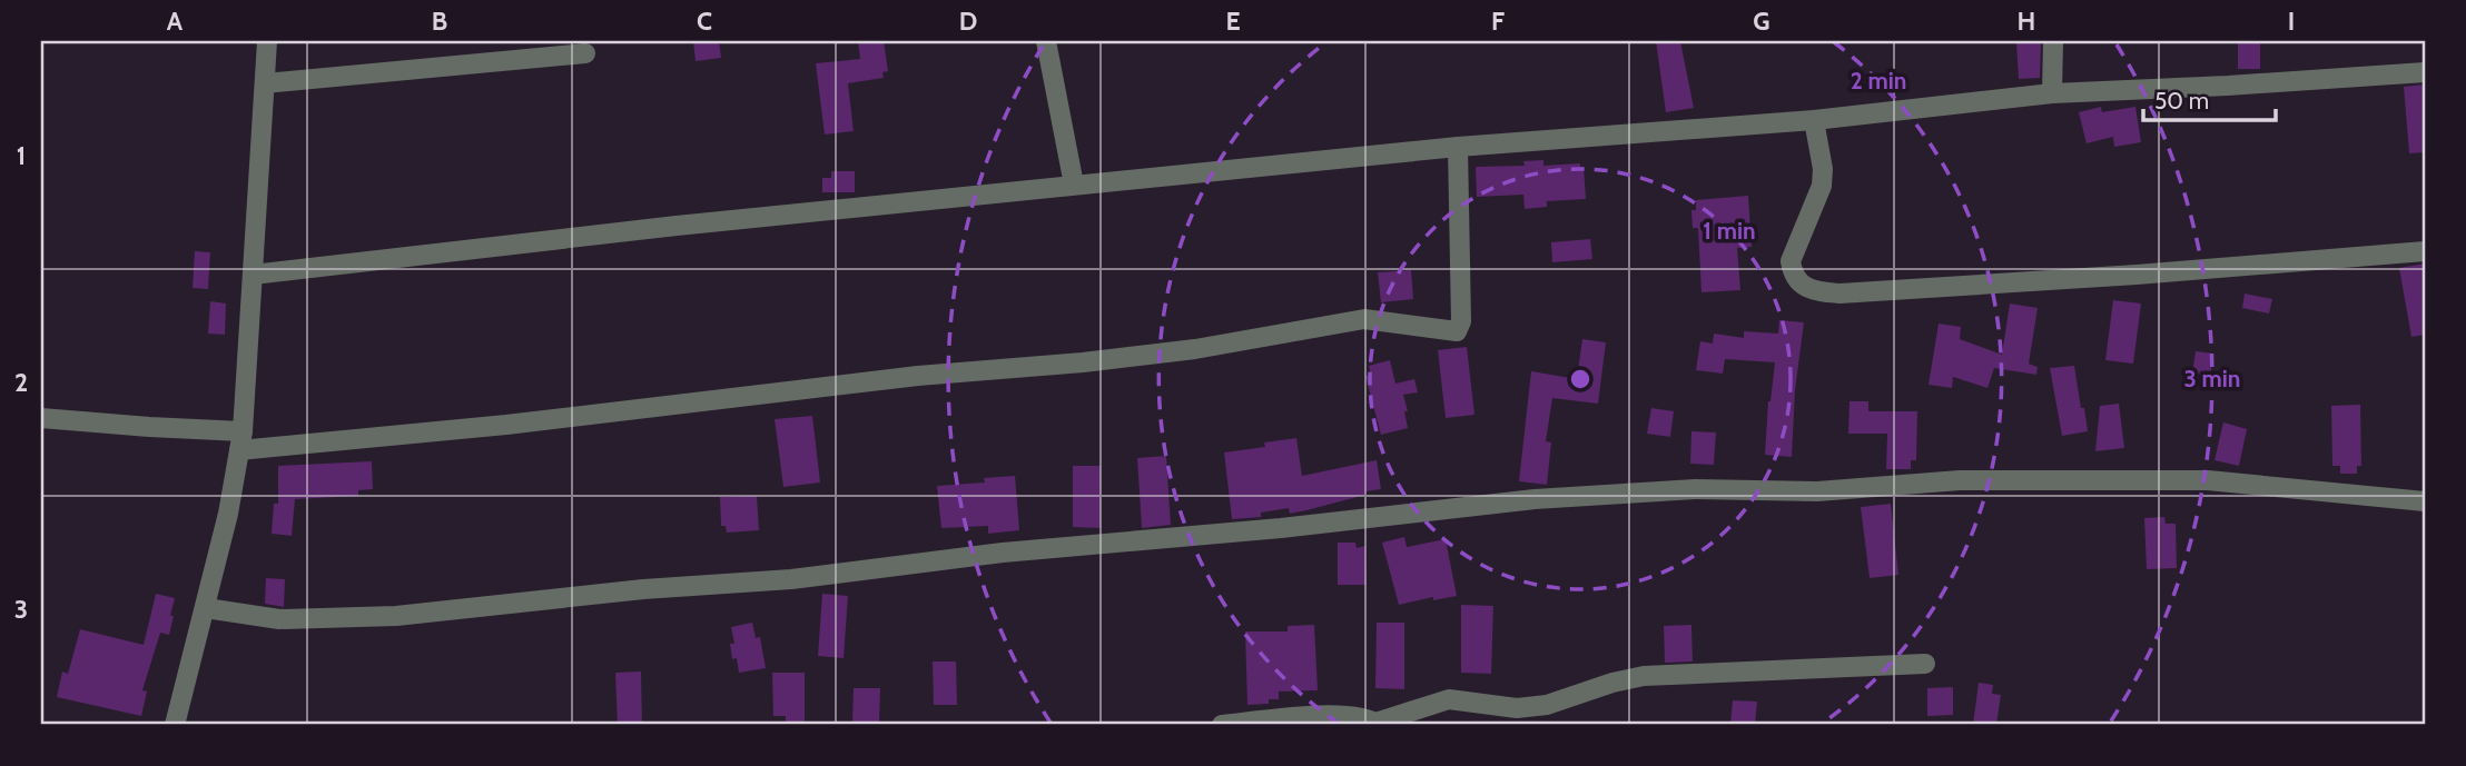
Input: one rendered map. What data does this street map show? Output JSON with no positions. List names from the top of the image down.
{
  "scale_bar": "50 m",
  "grid": {
    "columns": [
      "A",
      "B",
      "C",
      "D",
      "E",
      "F",
      "G",
      "H",
      "I"
    ],
    "rows": ["1", "2", "3"]
  },
  "rings": ["2 min", "1 min", "3 min"]
}
